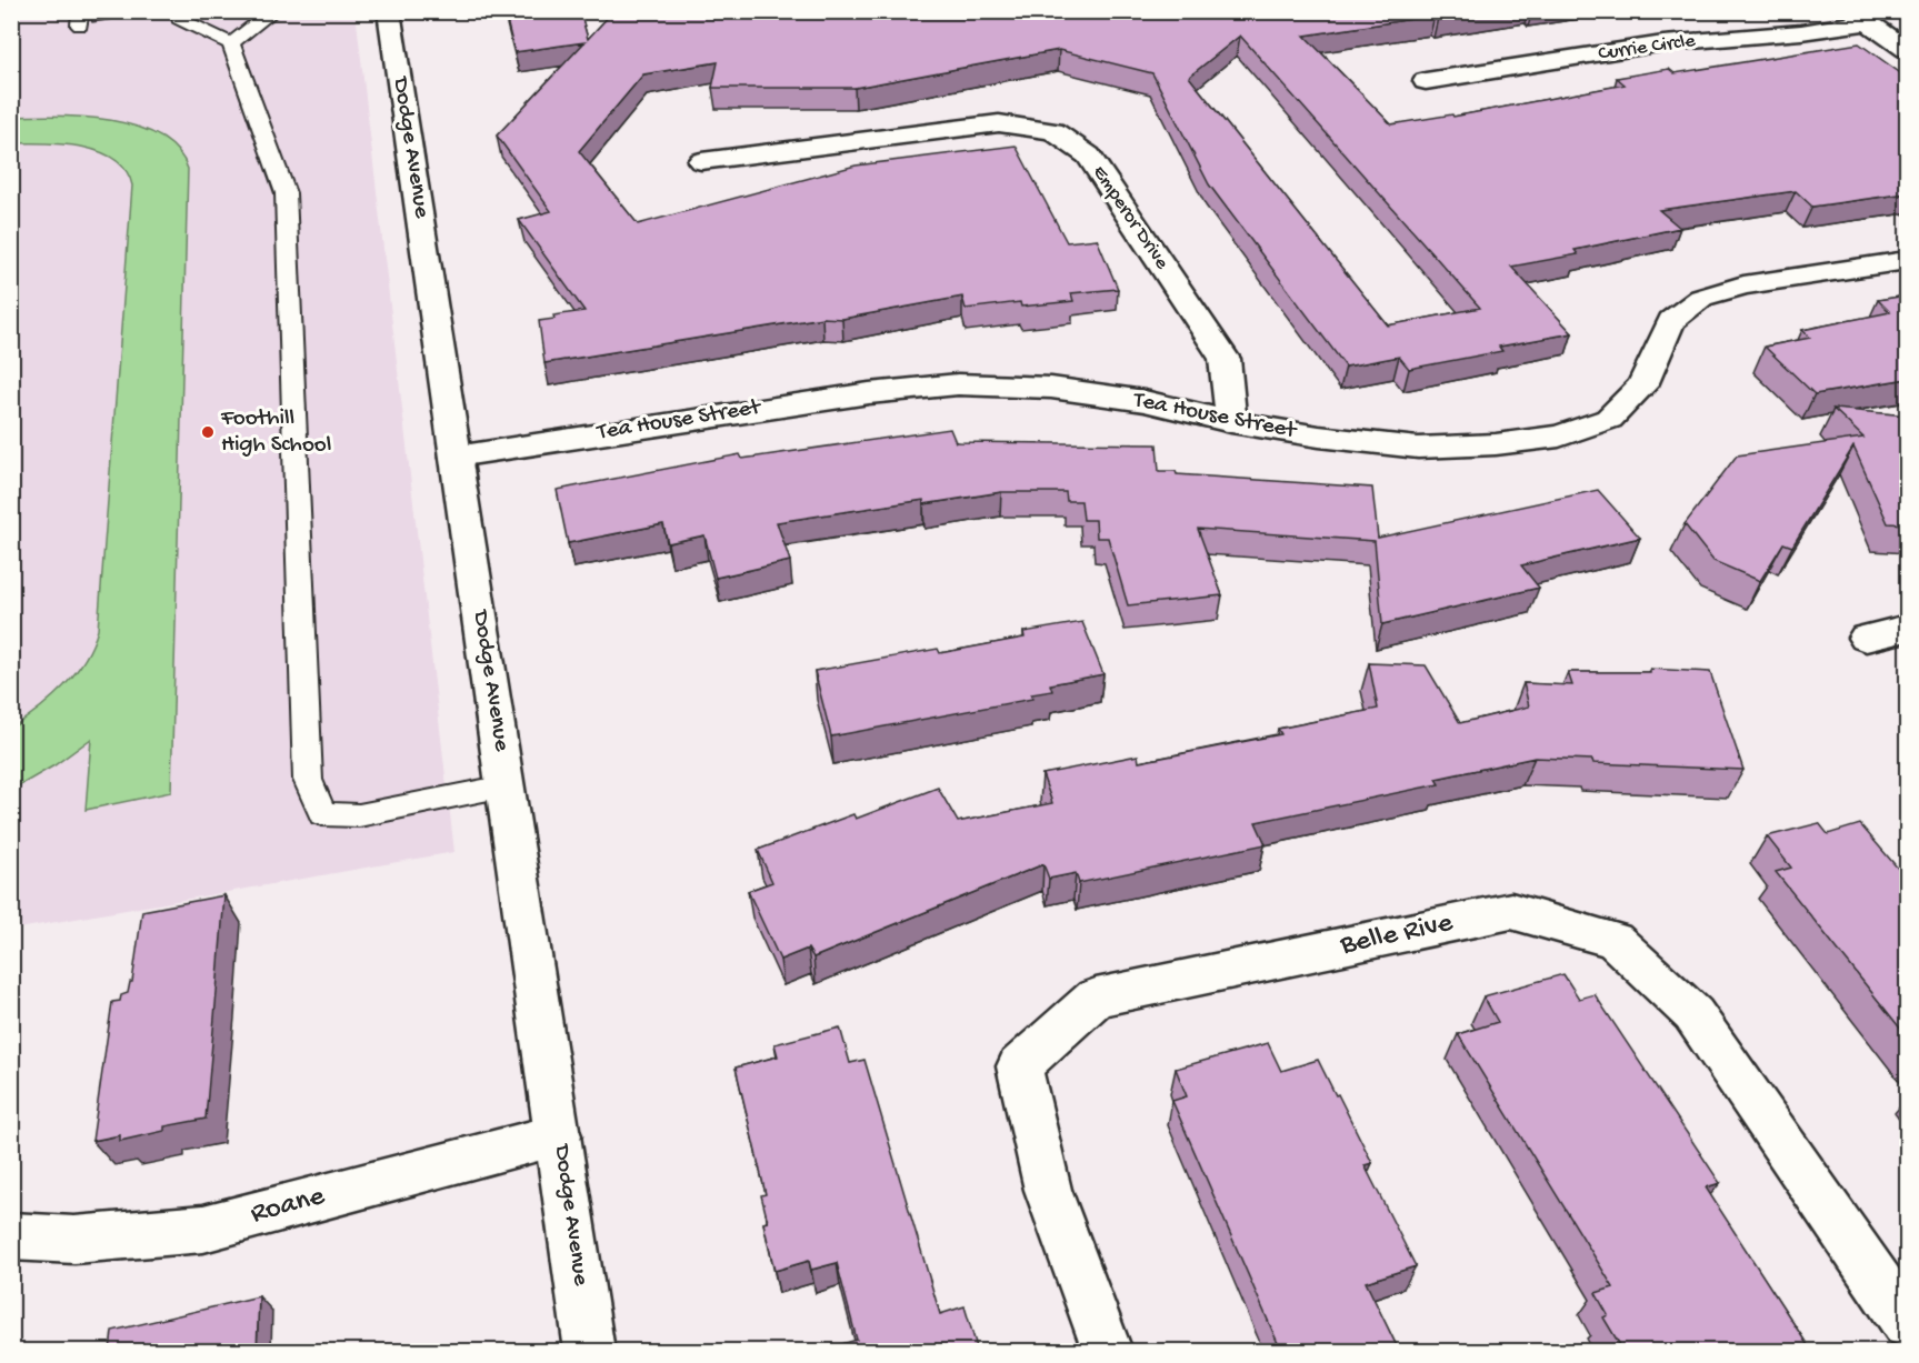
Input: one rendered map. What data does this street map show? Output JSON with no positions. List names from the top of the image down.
{
  "streets": {
    "street": [
      "Currie Circle",
      "Dodge Avenue",
      "Emperor Drive",
      "Tea House Street",
      "Belle Rive",
      "Roane"
    ]
  },
  "crossings": [
    ["Dodge Avenue", "Tea House Street"],
    ["Dodge Avenue", "Roane"],
    ["Emperor Drive", "Tea House Street"]
  ],
  "places": ["Foothill High School"]
}
